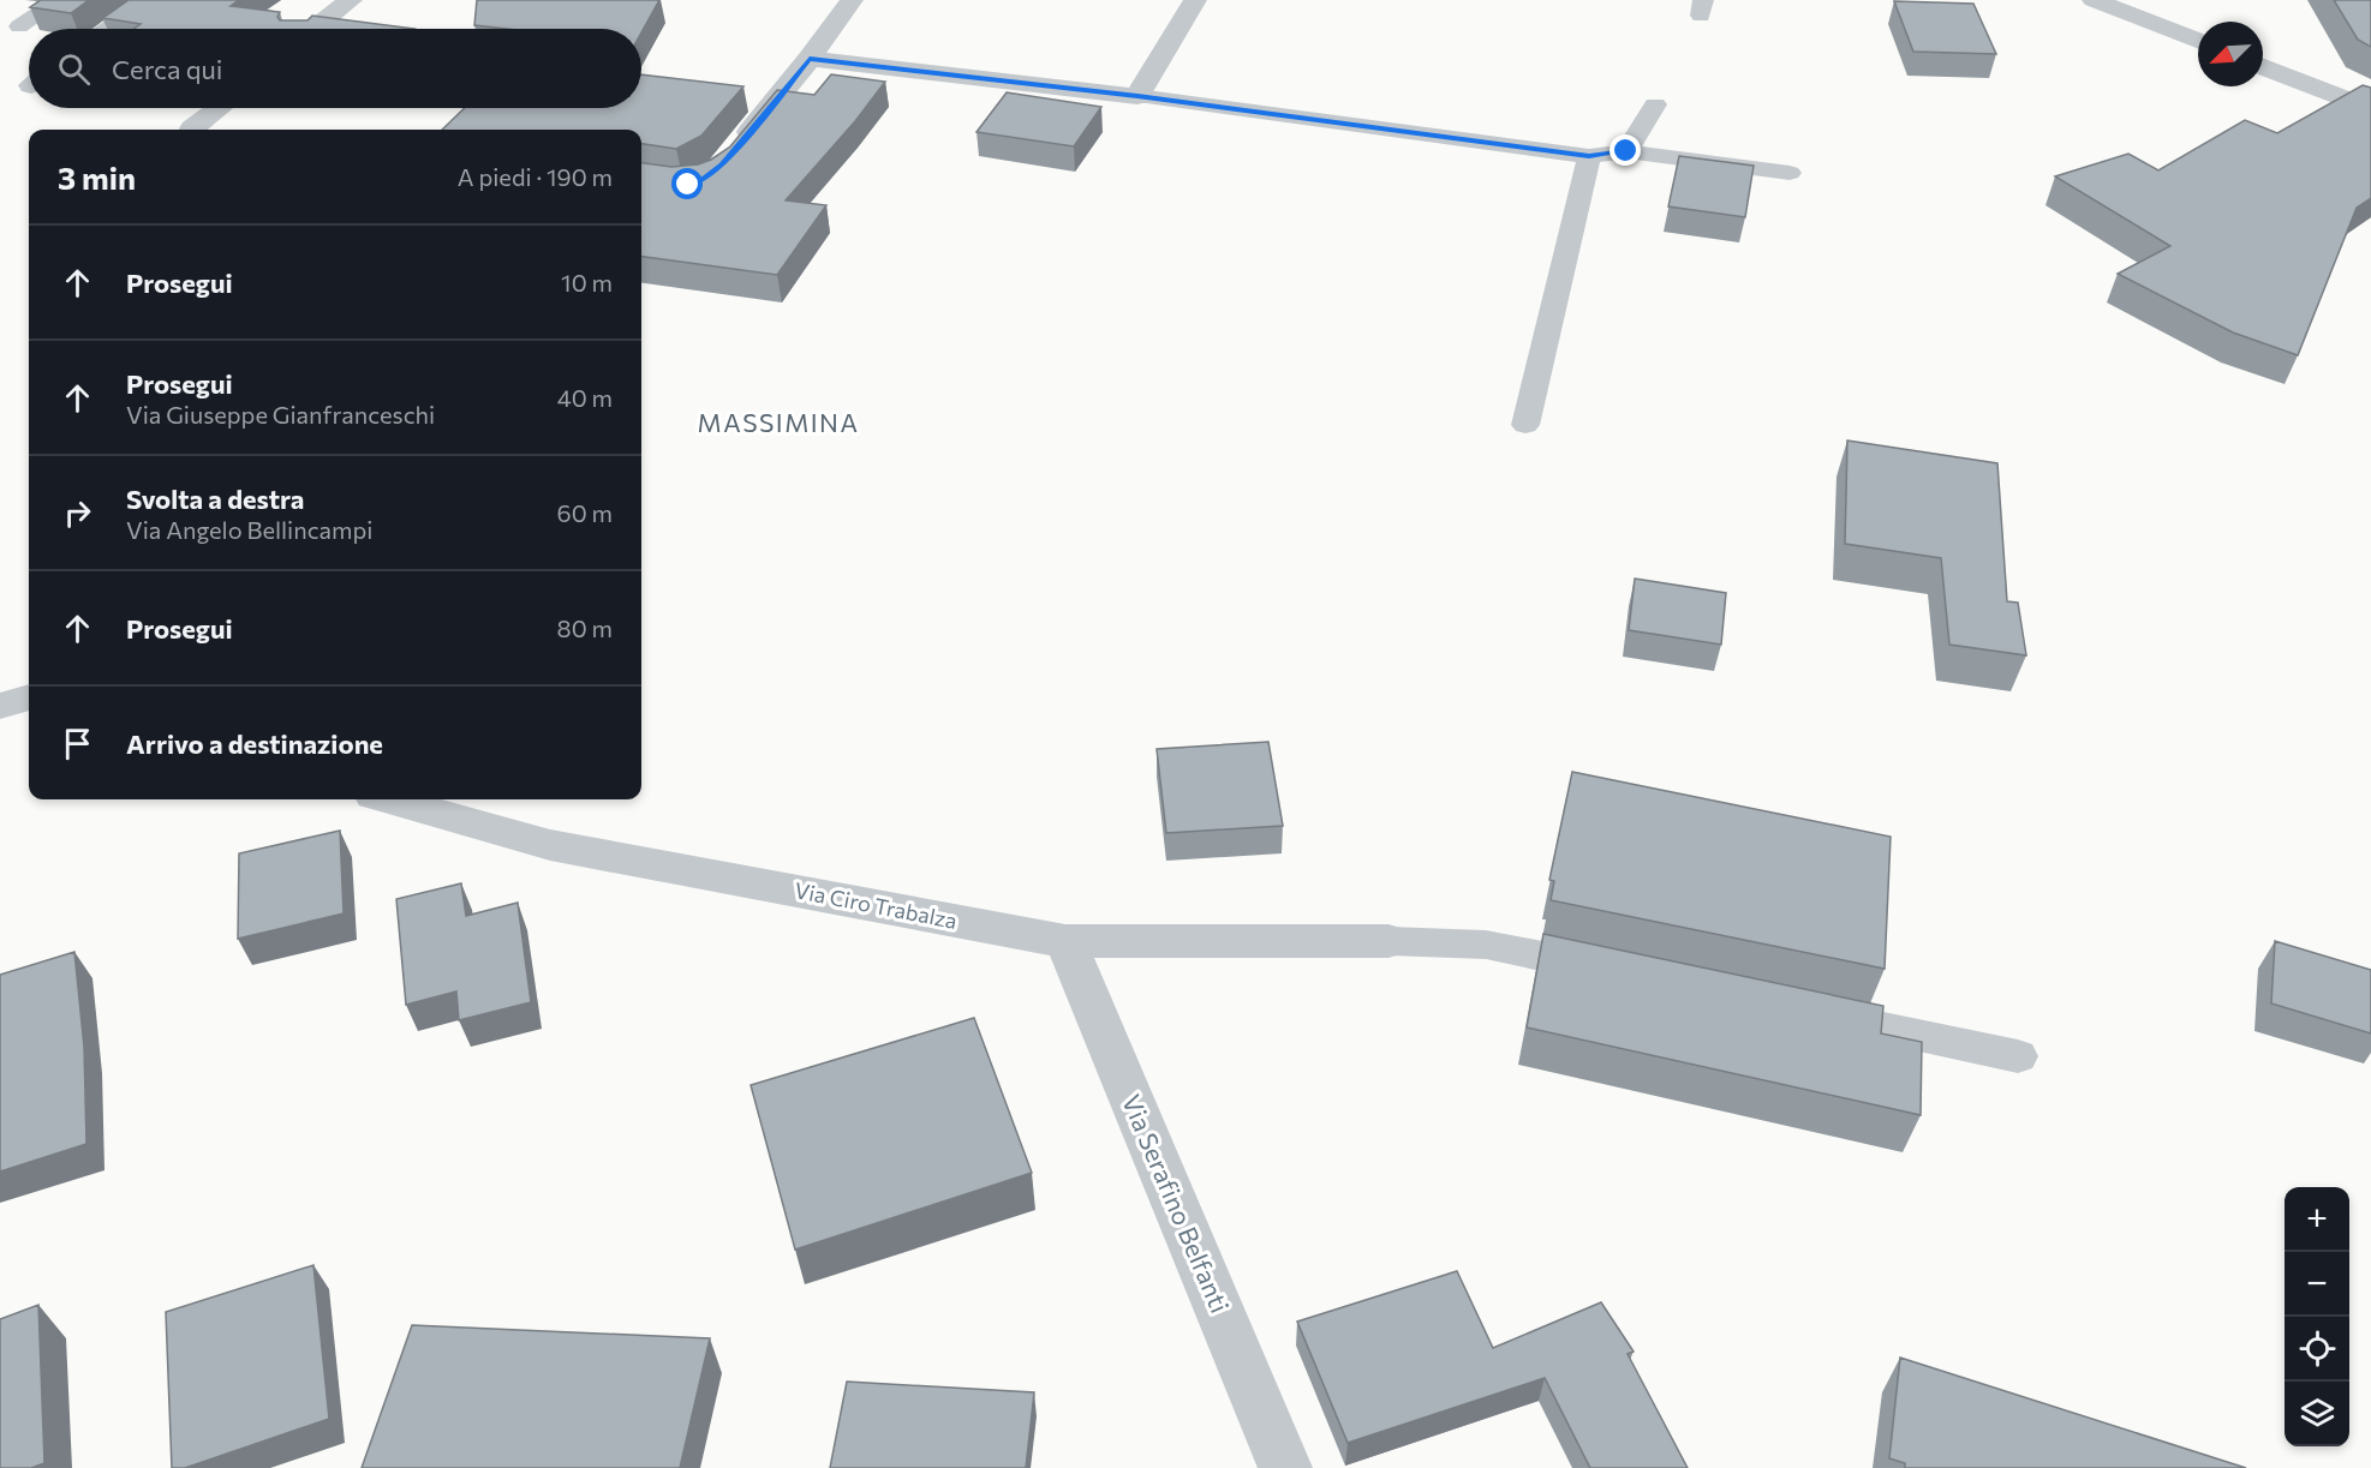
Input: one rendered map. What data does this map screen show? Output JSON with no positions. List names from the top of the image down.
{
  "streets": {
    "street": ["Via Ciro Trabalza", "Via Serafino Belfanti"]
  },
  "crossings": [
    ["Via Ciro Trabalza", "Via Serafino Belfanti"]
  ],
  "districts": ["MASSIMINA"],
  "north": "bottom left",
  "page": {
    "search": "Cerca qui",
    "heading": ["3 min", "A piedi · 190 m"],
    "list": [
      ["Prosegui", "10 m"],
      ["Prosegui", "Via Giuseppe Gianfranceschi", "40 m"],
      ["Svolta a destra", "Via Angelo Bellincampi", "60 m"],
      ["Prosegui", "80 m"],
      "Arrivo a destinazione"
    ],
    "map_buttons": ["+", "−"]
  }
}
